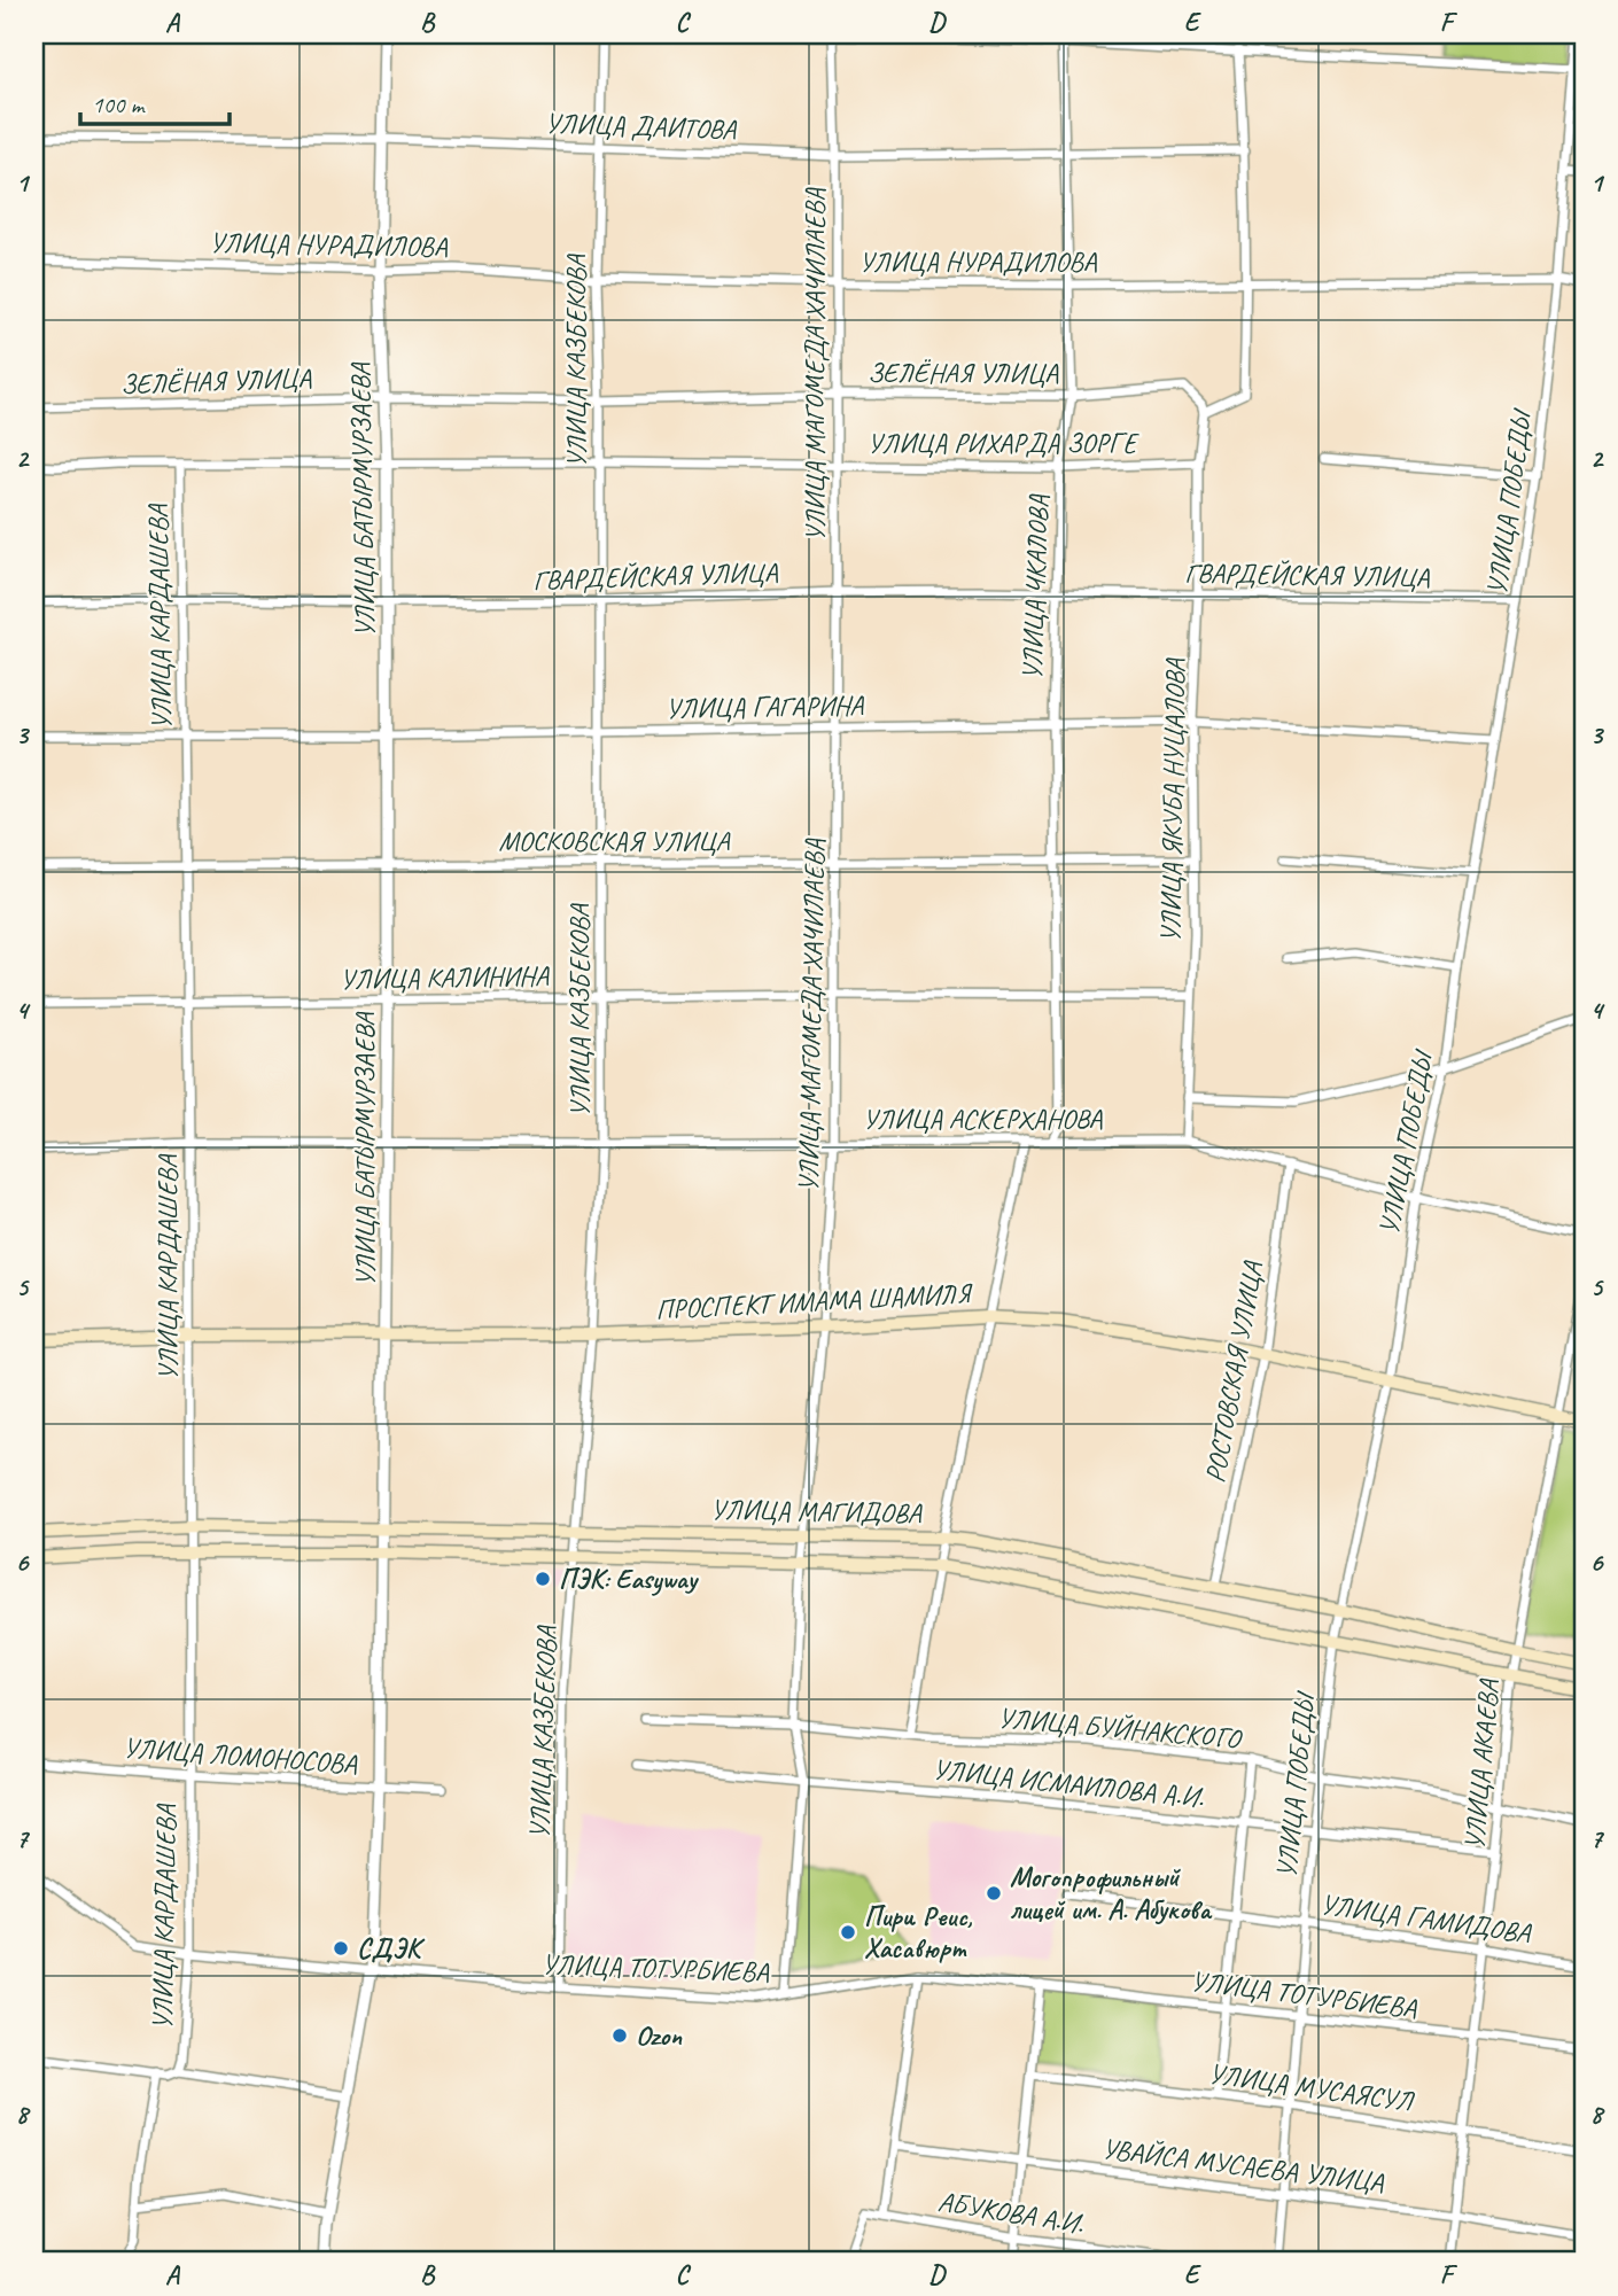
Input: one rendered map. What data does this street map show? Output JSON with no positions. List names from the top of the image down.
{
  "streets": {
    "main road": ["ПРОСПЕКТ ИМАМА ШАМИЛЯ", "УЛИЦА МАГИДОВА"],
    "street": [
      "УЛИЦА ДАИТОВА",
      "УЛИЦА НУРАДИЛОВА",
      "УЛИЦА КАЗБЕКОВА",
      "УЛИЦА МАГОМЕДА ХАЧИЛАЕВА",
      "ЗЕЛЁНАЯ УЛИЦА",
      "УЛИЦА РИХАРДА ЗОРГЕ",
      "УЛИЦА БАТЫРМУРЗАЕВА",
      "УЛИЦА ПОБЕДЫ",
      "ГВАРДЕЙСКАЯ УЛИЦА",
      "УЛИЦА ЧКАЛОВА",
      "УЛИЦА КАРДАШЕВА",
      "УЛИЦА ГАГАРИНА",
      "УЛИЦА ЯКУБА НУЦАЛОВА",
      "МОСКОВСКАЯ УЛИЦА",
      "УЛИЦА КАЛИНИНА",
      "УЛИЦА АСКЕРХАНОВА",
      "РОСТОВСКАЯ УЛИЦА",
      "УЛИЦА БУЙНАКСКОГО",
      "УЛИЦА ЛОМОНОСОВА",
      "УЛИЦА АКАЕВА",
      "УЛИЦА ИСМАИЛОВА А.И.",
      "УЛИЦА ГАМИДОВА",
      "УЛИЦА ТОТУРБИЕВА",
      "УЛИЦА МУСАЯСУЛ",
      "УВАЙСА МУСАЕВА УЛИЦА",
      "АБУКОВА А.И."
    ]
  },
  "crossings": [
    ["УЛИЦА ДАИТОВА", "УЛИЦА КАЗБЕКОВА"],
    ["УЛИЦА ДАИТОВА", "УЛИЦА МАГОМЕДА ХАЧИЛАЕВА"],
    ["УЛИЦА ДАИТОВА", "УЛИЦА БАТЫРМУРЗАЕВА"],
    ["УЛИЦА ДАИТОВА", "УЛИЦА ЧКАЛОВА"],
    ["УЛИЦА НУРАДИЛОВА", "УЛИЦА КАЗБЕКОВА"],
    ["УЛИЦА НУРАДИЛОВА", "УЛИЦА МАГОМЕДА ХАЧИЛАЕВА"],
    ["УЛИЦА НУРАДИЛОВА", "УЛИЦА БАТЫРМУРЗАЕВА"],
    ["УЛИЦА НУРАДИЛОВА", "УЛИЦА ПОБЕДЫ"],
    ["УЛИЦА НУРАДИЛОВА", "УЛИЦА ЧКАЛОВА"],
    ["УЛИЦА КАЗБЕКОВА", "ЗЕЛЁНАЯ УЛИЦА"],
    ["УЛИЦА КАЗБЕКОВА", "УЛИЦА РИХАРДА ЗОРГЕ"],
    ["УЛИЦА КАЗБЕКОВА", "ГВАРДЕЙСКАЯ УЛИЦА"],
    ["УЛИЦА КАЗБЕКОВА", "УЛИЦА ГАГАРИНА"],
    ["УЛИЦА КАЗБЕКОВА", "МОСКОВСКАЯ УЛИЦА"],
    ["УЛИЦА КАЗБЕКОВА", "УЛИЦА КАЛИНИНА"],
    ["УЛИЦА КАЗБЕКОВА", "УЛИЦА АСКЕРХАНОВА"],
    ["УЛИЦА КАЗБЕКОВА", "ПРОСПЕКТ ИМАМА ШАМИЛЯ"],
    ["УЛИЦА КАЗБЕКОВА", "УЛИЦА МАГИДОВА"],
    ["УЛИЦА КАЗБЕКОВА", "УЛИЦА ТОТУРБИЕВА"],
    ["УЛИЦА МАГОМЕДА ХАЧИЛАЕВА", "ЗЕЛЁНАЯ УЛИЦА"],
    ["УЛИЦА МАГОМЕДА ХАЧИЛАЕВА", "УЛИЦА РИХАРДА ЗОРГЕ"],
    ["УЛИЦА МАГОМЕДА ХАЧИЛАЕВА", "ГВАРДЕЙСКАЯ УЛИЦА"],
    ["УЛИЦА МАГОМЕДА ХАЧИЛАЕВА", "УЛИЦА ГАГАРИНА"],
    ["УЛИЦА МАГОМЕДА ХАЧИЛАЕВА", "МОСКОВСКАЯ УЛИЦА"],
    ["УЛИЦА МАГОМЕДА ХАЧИЛАЕВА", "УЛИЦА КАЛИНИНА"],
    ["УЛИЦА МАГОМЕДА ХАЧИЛАЕВА", "УЛИЦА АСКЕРХАНОВА"],
    ["УЛИЦА МАГОМЕДА ХАЧИЛАЕВА", "ПРОСПЕКТ ИМАМА ШАМИЛЯ"],
    ["УЛИЦА МАГОМЕДА ХАЧИЛАЕВА", "УЛИЦА МАГИДОВА"],
    ["УЛИЦА МАГОМЕДА ХАЧИЛАЕВА", "УЛИЦА БУЙНАКСКОГО"],
    ["УЛИЦА МАГОМЕДА ХАЧИЛАЕВА", "УЛИЦА ИСМАИЛОВА А.И."],
    ["УЛИЦА МАГОМЕДА ХАЧИЛАЕВА", "УЛИЦА ТОТУРБИЕВА"],
    ["ЗЕЛЁНАЯ УЛИЦА", "УЛИЦА БАТЫРМУРЗАЕВА"],
    ["ЗЕЛЁНАЯ УЛИЦА", "УЛИЦА ЧКАЛОВА"],
    ["ЗЕЛЁНАЯ УЛИЦА", "УЛИЦА ЯКУБА НУЦАЛОВА"],
    ["УЛИЦА РИХАРДА ЗОРГЕ", "УЛИЦА БАТЫРМУРЗАЕВА"],
    ["УЛИЦА РИХАРДА ЗОРГЕ", "УЛИЦА ЧКАЛОВА"],
    ["УЛИЦА РИХАРДА ЗОРГЕ", "УЛИЦА КАРДАШЕВА"],
    ["УЛИЦА РИХАРДА ЗОРГЕ", "УЛИЦА ЯКУБА НУЦАЛОВА"],
    ["УЛИЦА БАТЫРМУРЗАЕВА", "ГВАРДЕЙСКАЯ УЛИЦА"],
    ["УЛИЦА БАТЫРМУРЗАЕВА", "УЛИЦА ГАГАРИНА"],
    ["УЛИЦА БАТЫРМУРЗАЕВА", "МОСКОВСКАЯ УЛИЦА"],
    ["УЛИЦА БАТЫРМУРЗАЕВА", "УЛИЦА КАЛИНИНА"],
    ["УЛИЦА БАТЫРМУРЗАЕВА", "УЛИЦА АСКЕРХАНОВА"],
    ["УЛИЦА БАТЫРМУРЗАЕВА", "ПРОСПЕКТ ИМАМА ШАМИЛЯ"],
    ["УЛИЦА БАТЫРМУРЗАЕВА", "УЛИЦА МАГИДОВА"],
    ["УЛИЦА БАТЫРМУРЗАЕВА", "УЛИЦА ЛОМОНОСОВА"],
    ["УЛИЦА БАТЫРМУРЗАЕВА", "УЛИЦА ТОТУРБИЕВА"],
    ["УЛИЦА ПОБЕДЫ", "ГВАРДЕЙСКАЯ УЛИЦА"],
    ["УЛИЦА ПОБЕДЫ", "УЛИЦА ГАГАРИНА"],
    ["УЛИЦА ПОБЕДЫ", "УЛИЦА АСКЕРХАНОВА"],
    ["УЛИЦА ПОБЕДЫ", "ПРОСПЕКТ ИМАМА ШАМИЛЯ"],
    ["УЛИЦА ПОБЕДЫ", "УЛИЦА МАГИДОВА"],
    ["УЛИЦА ПОБЕДЫ", "УЛИЦА БУЙНАКСКОГО"],
    ["УЛИЦА ПОБЕДЫ", "УЛИЦА ИСМАИЛОВА А.И."],
    ["УЛИЦА ПОБЕДЫ", "УЛИЦА ГАМИДОВА"],
    ["УЛИЦА ПОБЕДЫ", "УЛИЦА ТОТУРБИЕВА"],
    ["УЛИЦА ПОБЕДЫ", "УЛИЦА МУСАЯСУЛ"],
    ["УЛИЦА ПОБЕДЫ", "УВАЙСА МУСАЕВА УЛИЦА"],
    ["ГВАРДЕЙСКАЯ УЛИЦА", "УЛИЦА ЧКАЛОВА"],
    ["ГВАРДЕЙСКАЯ УЛИЦА", "УЛИЦА КАРДАШЕВА"],
    ["ГВАРДЕЙСКАЯ УЛИЦА", "УЛИЦА ЯКУБА НУЦАЛОВА"],
    ["УЛИЦА ЧКАЛОВА", "УЛИЦА ГАГАРИНА"],
    ["УЛИЦА ЧКАЛОВА", "МОСКОВСКАЯ УЛИЦА"],
    ["УЛИЦА ЧКАЛОВА", "УЛИЦА КАЛИНИНА"],
    ["УЛИЦА ЧКАЛОВА", "УЛИЦА АСКЕРХАНОВА"],
    ["УЛИЦА КАРДАШЕВА", "УЛИЦА ГАГАРИНА"],
    ["УЛИЦА КАРДАШЕВА", "МОСКОВСКАЯ УЛИЦА"],
    ["УЛИЦА КАРДАШЕВА", "УЛИЦА КАЛИНИНА"],
    ["УЛИЦА КАРДАШЕВА", "УЛИЦА АСКЕРХАНОВА"],
    ["УЛИЦА КАРДАШЕВА", "ПРОСПЕКТ ИМАМА ШАМИЛЯ"],
    ["УЛИЦА КАРДАШЕВА", "УЛИЦА МАГИДОВА"],
    ["УЛИЦА КАРДАШЕВА", "УЛИЦА ЛОМОНОСОВА"],
    ["УЛИЦА КАРДАШЕВА", "УЛИЦА ТОТУРБИЕВА"],
    ["УЛИЦА ГАГАРИНА", "УЛИЦА ЯКУБА НУЦАЛОВА"],
    ["УЛИЦА ЯКУБА НУЦАЛОВА", "МОСКОВСКАЯ УЛИЦА"],
    ["УЛИЦА ЯКУБА НУЦАЛОВА", "УЛИЦА КАЛИНИНА"],
    ["УЛИЦА ЯКУБА НУЦАЛОВА", "УЛИЦА АСКЕРХАНОВА"],
    ["УЛИЦА АСКЕРХАНОВА", "РОСТОВСКАЯ УЛИЦА"],
    ["ПРОСПЕКТ ИМАМА ШАМИЛЯ", "РОСТОВСКАЯ УЛИЦА"],
    ["ПРОСПЕКТ ИМАМА ШАМИЛЯ", "УЛИЦА АКАЕВА"],
    ["РОСТОВСКАЯ УЛИЦА", "УЛИЦА МАГИДОВА"],
    ["УЛИЦА МАГИДОВА", "УЛИЦА АКАЕВА"],
    ["УЛИЦА БУЙНАКСКОГО", "УЛИЦА АКАЕВА"],
    ["УЛИЦА АКАЕВА", "УЛИЦА ИСМАИЛОВА А.И."],
    ["УЛИЦА АКАЕВА", "УЛИЦА ГАМИДОВА"],
    ["УЛИЦА АКАЕВА", "УЛИЦА ТОТУРБИЕВА"],
    ["УЛИЦА АКАЕВА", "УЛИЦА МУСАЯСУЛ"],
    ["УЛИЦА АКАЕВА", "УВАЙСА МУСАЕВА УЛИЦА"]
  ],
  "places": [
    "ПЭК: Easyway",
    "Могопрофильный лицей им. А. Абукова",
    "Пири Реис, Хасавюрт",
    "СДЭК",
    "Ozon"
  ],
  "scale_bar": "100 m",
  "grid": {
    "columns": [
      "A",
      "B",
      "C",
      "D",
      "E",
      "F"
    ],
    "rows": [
      "1",
      "2",
      "3",
      "4",
      "5",
      "6",
      "7",
      "8"
    ]
  }
}
